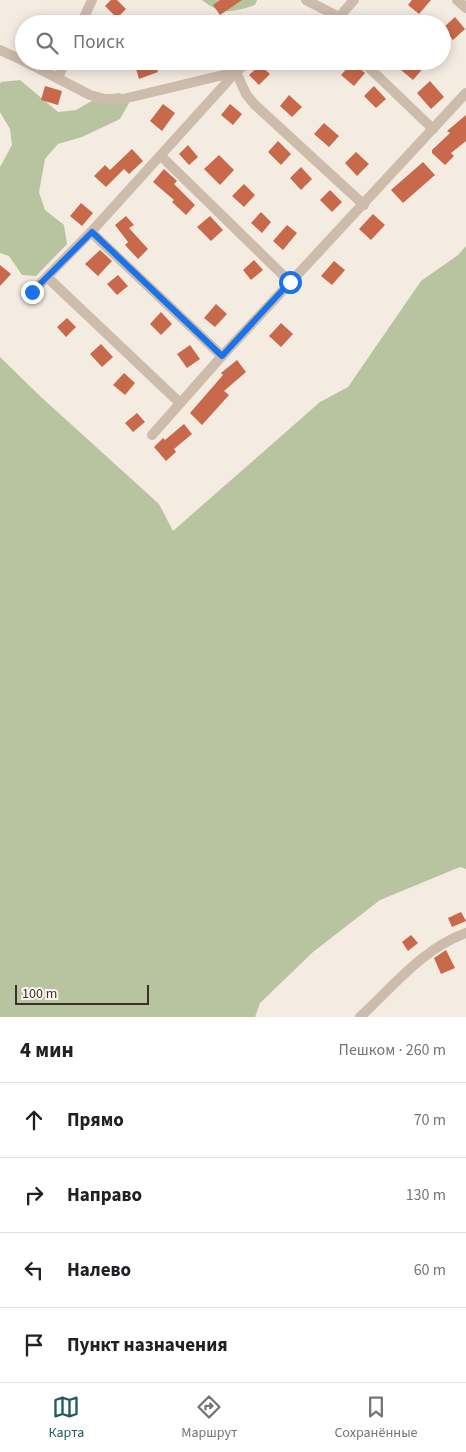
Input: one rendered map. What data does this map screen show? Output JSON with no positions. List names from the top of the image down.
{
  "scale_bar": "100 m",
  "page": {
    "search": "Поиск",
    "scale": "100 m",
    "heading": ["4 мин", "Пешком · 260 m"],
    "list": [
      ["Прямо", "70 m"],
      ["Направо", "130 m"],
      ["Налево", "60 m"],
      "Пункт назначения"
    ],
    "nav": ["Карта", "Маршрут", "Сохранённые"]
  }
}
